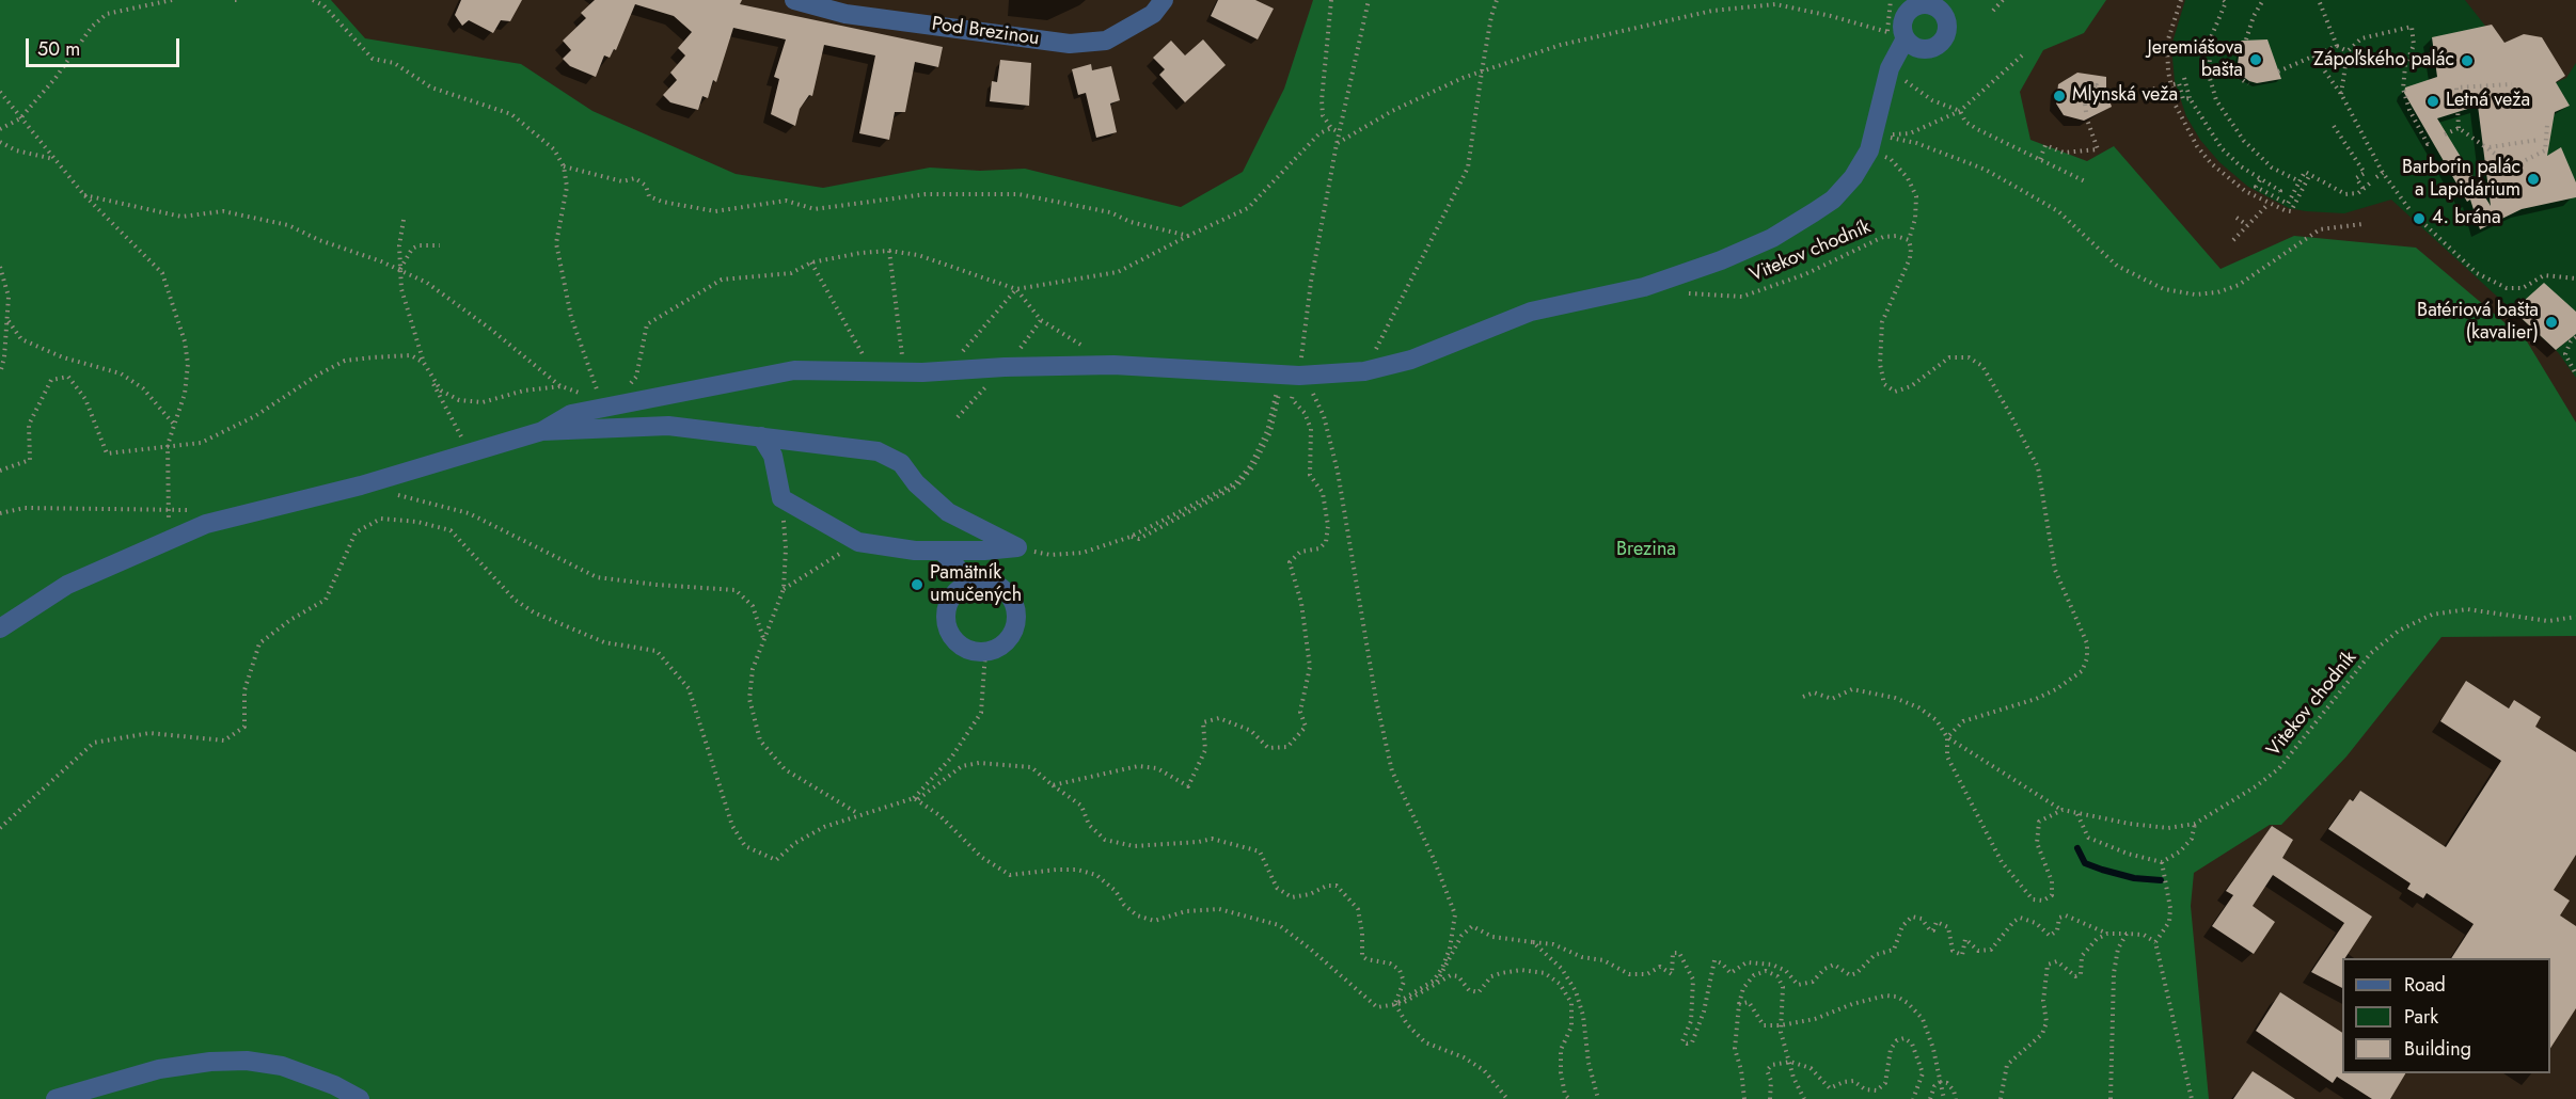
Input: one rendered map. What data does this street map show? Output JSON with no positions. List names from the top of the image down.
{
  "streets": {
    "street": ["Pod Brezinou"],
    "path": ["Vitekov chodník"]
  },
  "parks": ["Brezina"],
  "places": [
    "Jeremiášova bašta",
    "Zápoľského palác",
    "Mlynská veža",
    "Letná veža",
    "Barborin palác a Lapidárium",
    "4. brána",
    "Batériová bašta (kavalier)",
    "Pamätník umučených"
  ],
  "legend": ["Road", "Park", "Building"],
  "scale_bar": "50 m"
}
